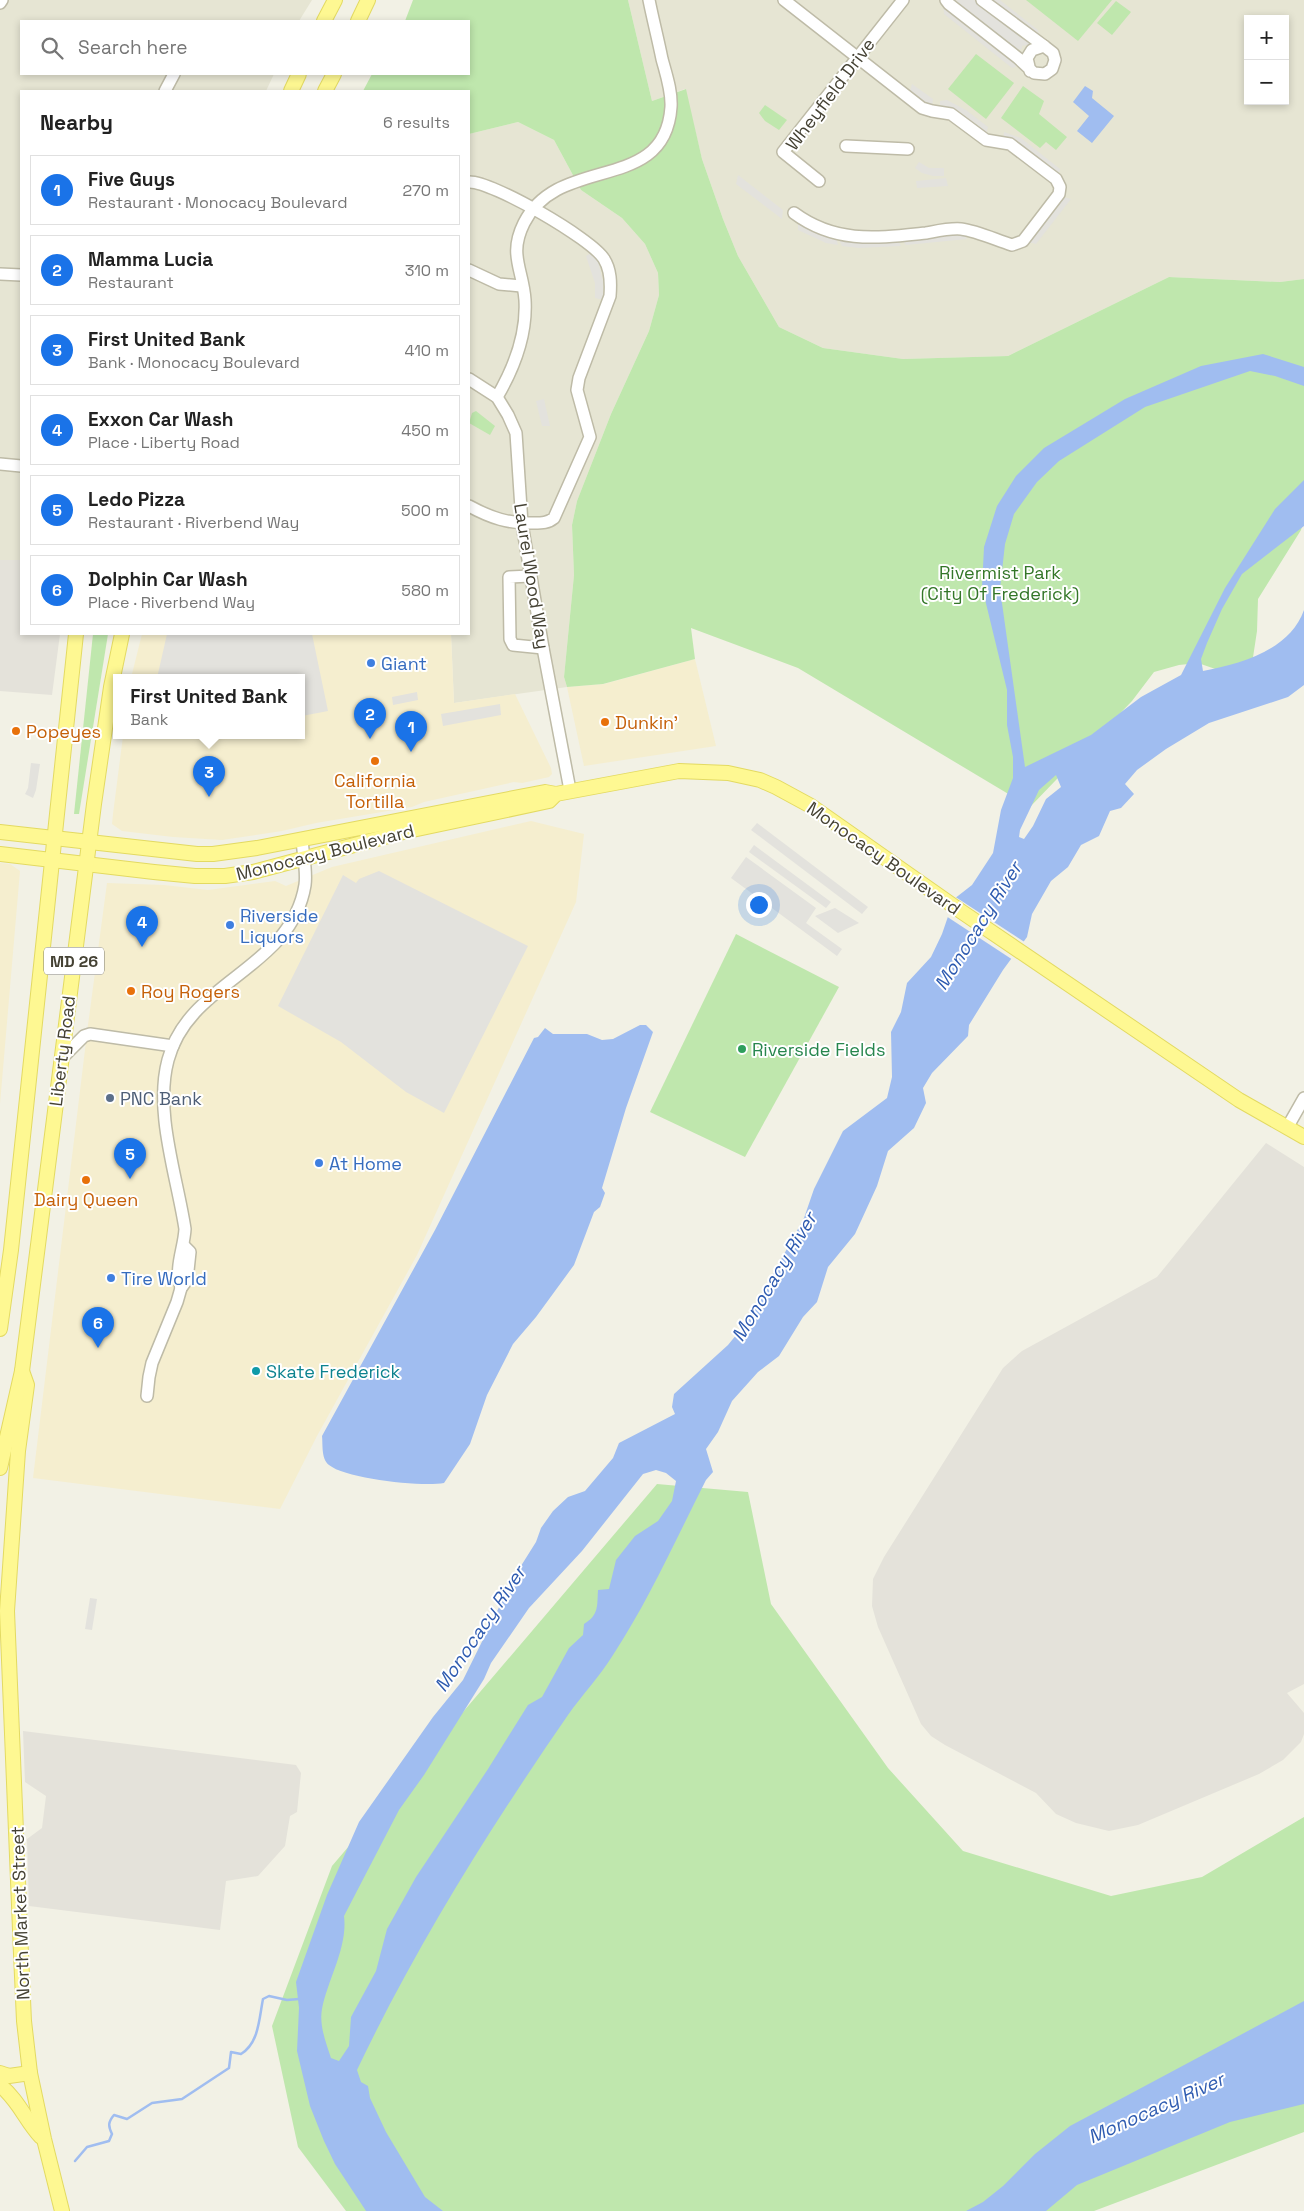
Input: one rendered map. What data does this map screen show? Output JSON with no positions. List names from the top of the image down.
{
  "streets": {
    "main road": [
      "Monocacy Boulevard",
      "MD 26",
      "Liberty Road",
      "North Market Street"
    ],
    "street": ["Wheyfield Drive", "Laurel Wood Way"]
  },
  "crossings": [
    ["Laurel Wood Way", "Monocacy Boulevard"],
    ["Monocacy Boulevard", "Liberty Road"],
    ["Liberty Road", "North Market Street"]
  ],
  "water": ["Monocacy River"],
  "parks": ["Rivermist Park (City Of Frederick)"],
  "places": [
    "Giant",
    "Dunkin'",
    "Popeyes",
    "California Tortilla",
    "Riverside Liquors",
    "Roy Rogers",
    "Riverside Fields",
    "PNC Bank",
    "At Home",
    "Dairy Queen",
    "Tire World",
    "Skate Frederick"
  ],
  "page": {
    "map_buttons": ["+", "−"],
    "search": "Search here",
    "heading": ["Nearby", "6 results"],
    "list": [
      {
        "mark": "1",
        "name": "Five Guys",
        "note": "Restaurant · Monocacy Boulevard",
        "value": "270 m"
      },
      {
        "mark": "2",
        "name": "Mamma Lucia",
        "note": "Restaurant",
        "value": "310 m"
      },
      {
        "mark": "3",
        "name": "First United Bank",
        "note": "Bank · Monocacy Boulevard",
        "value": "410 m"
      },
      {
        "mark": "4",
        "name": "Exxon Car Wash",
        "note": "Place · Liberty Road",
        "value": "450 m"
      },
      {
        "mark": "5",
        "name": "Ledo Pizza",
        "note": "Restaurant · Riverbend Way",
        "value": "500 m"
      },
      {
        "mark": "6",
        "name": "Dolphin Car Wash",
        "note": "Place · Riverbend Way",
        "value": "580 m"
      }
    ],
    "popup": ["First United Bank", "Bank"],
    "pins": [
      "2",
      "1",
      "3",
      "4",
      "5",
      "6"
    ]
  }
}
